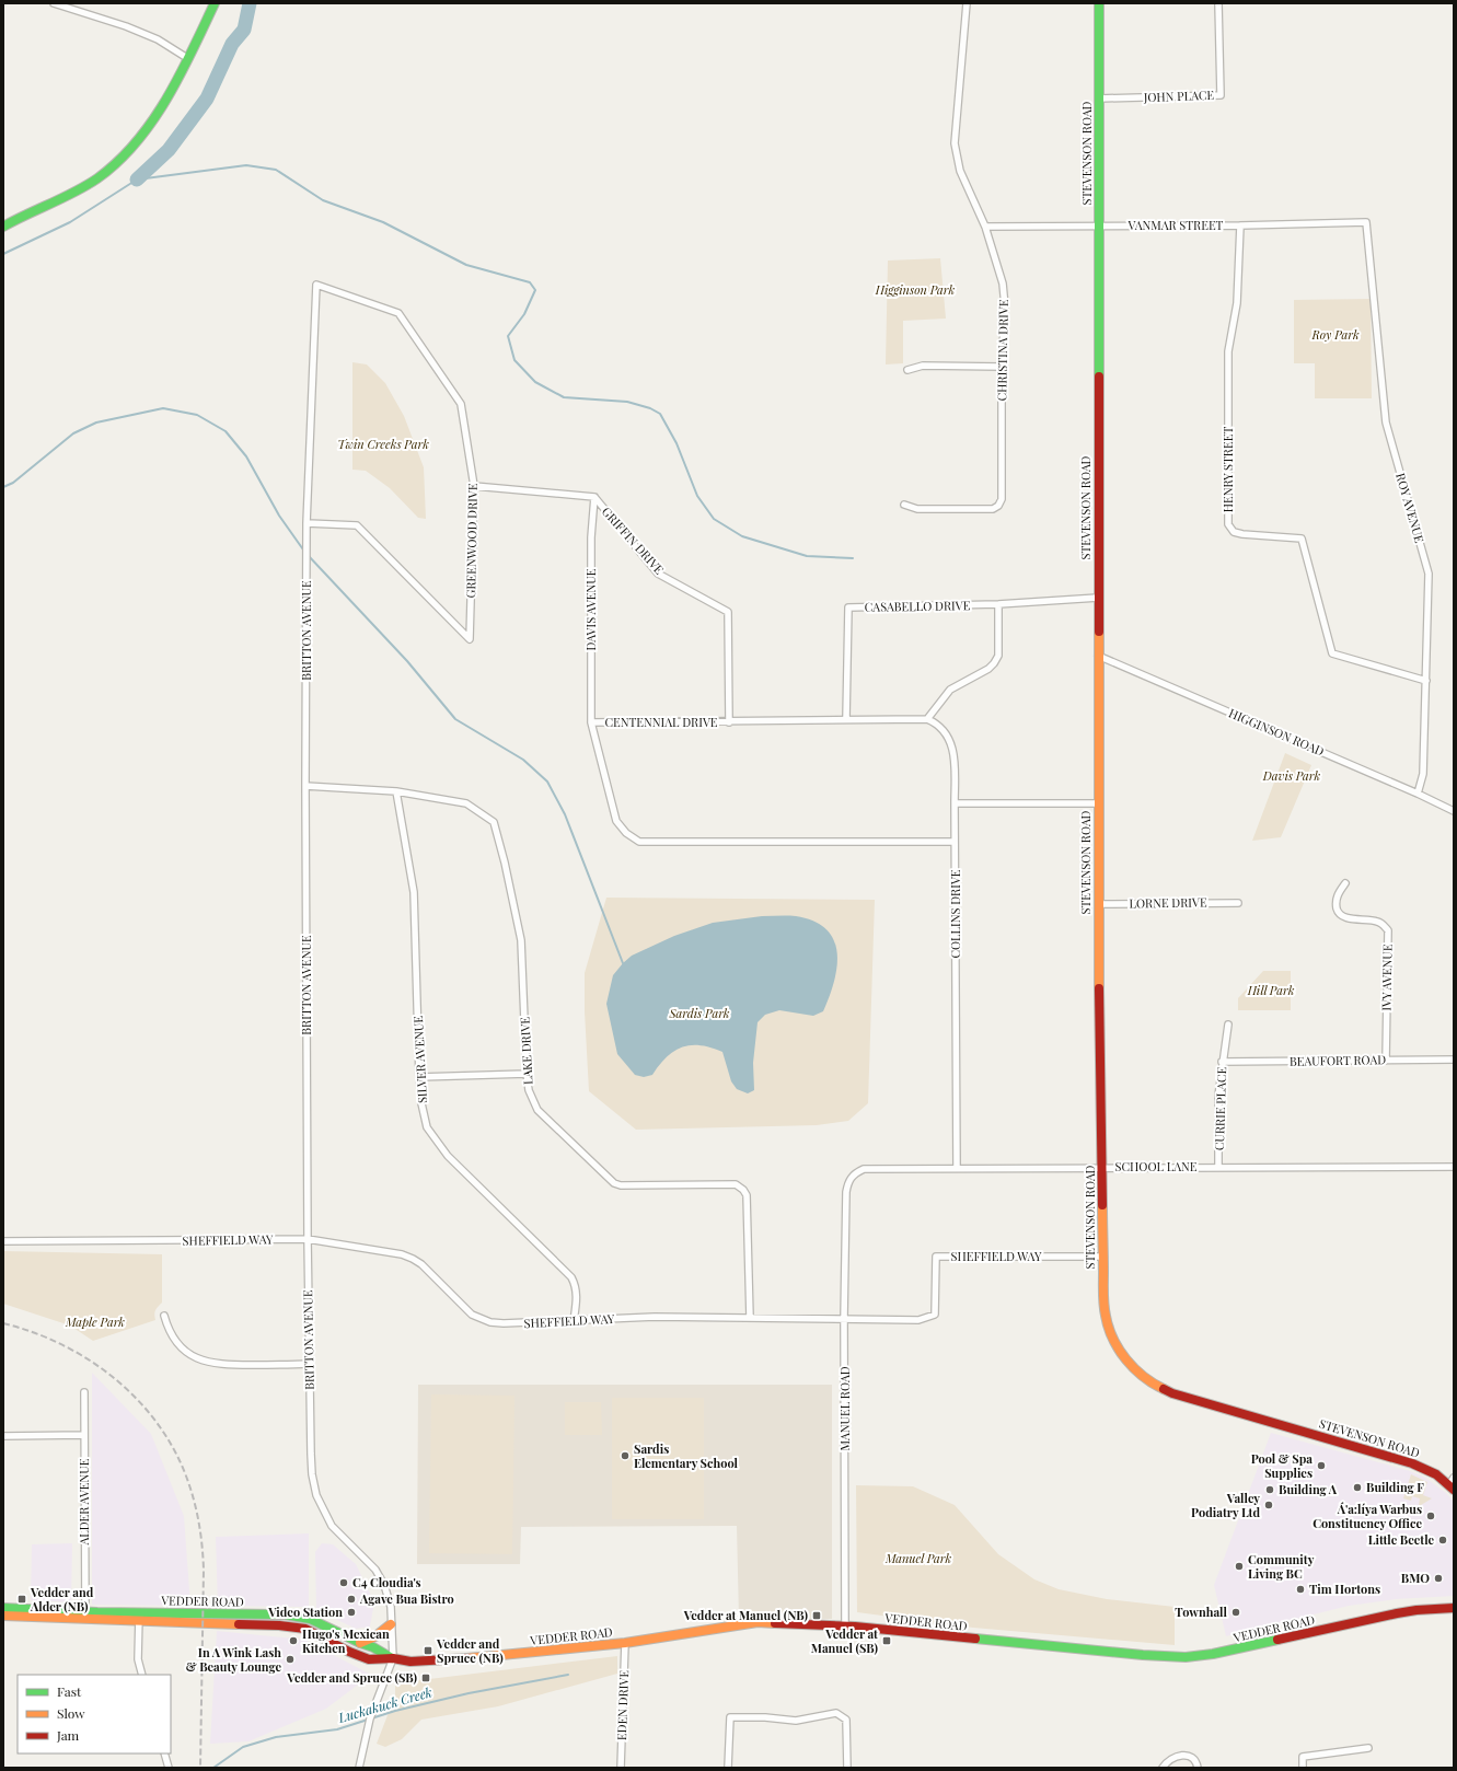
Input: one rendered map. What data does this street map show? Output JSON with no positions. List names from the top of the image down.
{
  "streets": {
    "main road": ["STEVENSON ROAD", "VEDDER ROAD"],
    "street": [
      "JOHN PLACE",
      "VANMAR STREET",
      "CHRISTINA DRIVE",
      "HENRY STREET",
      "ROY AVENUE",
      "GREENWOOD DRIVE",
      "GRIFFIN DRIVE",
      "CASABELLO DRIVE",
      "DAVIS AVENUE",
      "BRITTON AVENUE",
      "CENTENNIAL DRIVE",
      "HIGGINSON ROAD",
      "LORNE DRIVE",
      "COLLINS DRIVE",
      "IVY AVENUE",
      "LAKE DRIVE",
      "SILVER AVENUE",
      "BEAUFORT ROAD",
      "CURRIE PLACE",
      "SCHOOL LANE",
      "SHEFFIELD WAY",
      "MANUEL ROAD",
      "ALDER AVENUE",
      "EDEN DRIVE"
    ]
  },
  "crossings": [
    ["JOHN PLACE", "STEVENSON ROAD"],
    ["STEVENSON ROAD", "VANMAR STREET"],
    ["STEVENSON ROAD", "CASABELLO DRIVE"],
    ["STEVENSON ROAD", "HIGGINSON ROAD"],
    ["STEVENSON ROAD", "LORNE DRIVE"],
    ["STEVENSON ROAD", "SCHOOL LANE"],
    ["STEVENSON ROAD", "SHEFFIELD WAY"],
    ["VANMAR STREET", "CHRISTINA DRIVE"],
    ["VANMAR STREET", "HENRY STREET"],
    ["VANMAR STREET", "ROY AVENUE"],
    ["HENRY STREET", "ROY AVENUE"],
    ["ROY AVENUE", "HIGGINSON ROAD"],
    ["GREENWOOD DRIVE", "GRIFFIN DRIVE"],
    ["GREENWOOD DRIVE", "BRITTON AVENUE"],
    ["GRIFFIN DRIVE", "DAVIS AVENUE"],
    ["GRIFFIN DRIVE", "CENTENNIAL DRIVE"],
    ["CASABELLO DRIVE", "CENTENNIAL DRIVE"],
    ["DAVIS AVENUE", "CENTENNIAL DRIVE"],
    ["BRITTON AVENUE", "LAKE DRIVE"],
    ["BRITTON AVENUE", "SHEFFIELD WAY"],
    ["BRITTON AVENUE", "VEDDER ROAD"],
    ["CENTENNIAL DRIVE", "COLLINS DRIVE"],
    ["COLLINS DRIVE", "SCHOOL LANE"],
    ["IVY AVENUE", "BEAUFORT ROAD"],
    ["LAKE DRIVE", "SILVER AVENUE"],
    ["LAKE DRIVE", "SHEFFIELD WAY"],
    ["SILVER AVENUE", "SHEFFIELD WAY"],
    ["BEAUFORT ROAD", "CURRIE PLACE"],
    ["CURRIE PLACE", "SCHOOL LANE"],
    ["SCHOOL LANE", "MANUEL ROAD"],
    ["SHEFFIELD WAY", "MANUEL ROAD"],
    ["MANUEL ROAD", "VEDDER ROAD"],
    ["ALDER AVENUE", "VEDDER ROAD"],
    ["VEDDER ROAD", "EDEN DRIVE"]
  ],
  "water": ["Luckakuck Creek"],
  "parks": [
    "Higginson Park",
    "Roy Park",
    "Twin Creeks Park",
    "Davis Park",
    "Hill Park",
    "Sardis Park",
    "Maple Park",
    "Manuel Park"
  ],
  "places": {
    "other": [
      "Sardis Elementary School",
      "Pool & Spa Supplies",
      "Building F",
      "Building A",
      "Valley Podiatry Ltd",
      "Á'a:líya Warbus Constituency Office",
      "Little Beetle",
      "Community Living BC",
      "BMO",
      "C4 Cloudia's",
      "Tim Hortons",
      "Agave Bua Bistro",
      "Video Station",
      "Townhall",
      "Hugo's Mexican Kitchen",
      "In A Wink Lash & Beauty Lounge"
    ],
    "transit": [
      "Vedder and Alder (NB)",
      "Vedder at Manuel (NB)",
      "Vedder at Manuel (SB)",
      "Vedder and Spruce (NB)",
      "Vedder and Spruce (SB)"
    ]
  },
  "legend": ["Fast", "Slow", "Jam"]
}
